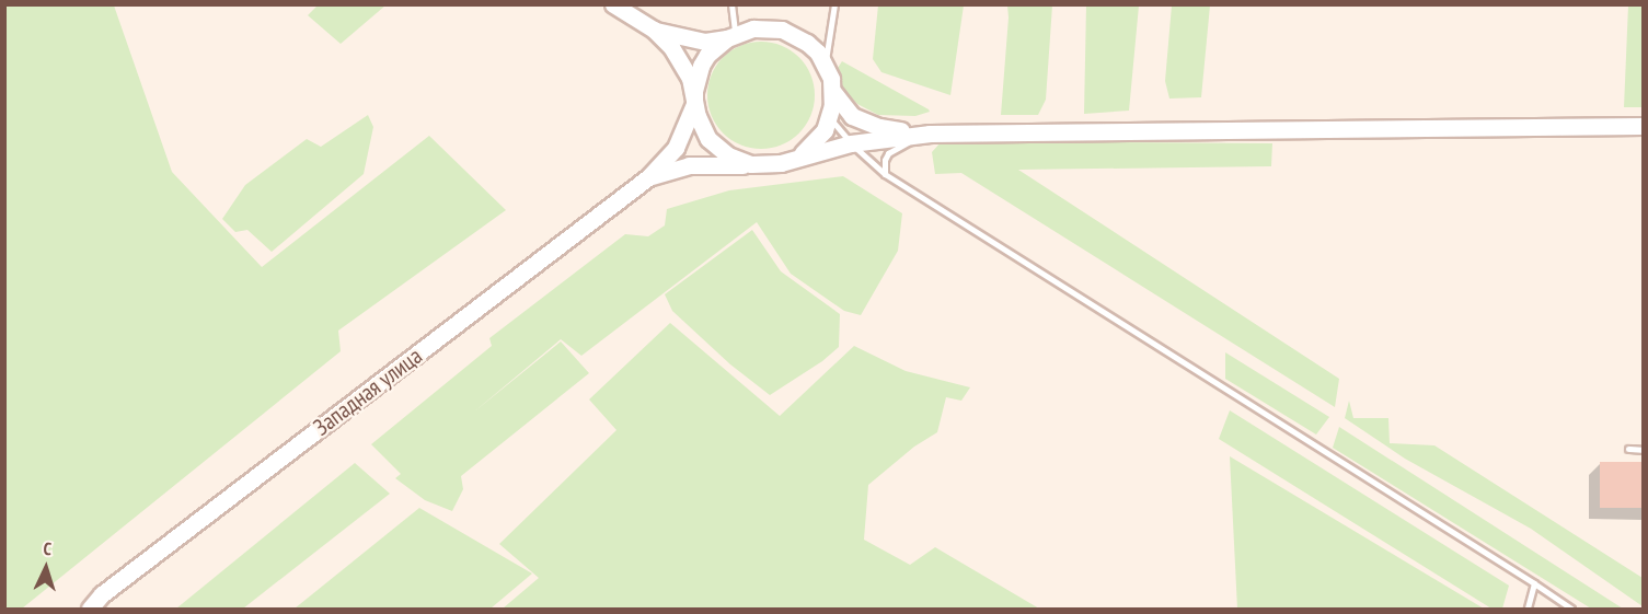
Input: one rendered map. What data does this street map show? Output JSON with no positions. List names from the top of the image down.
{
  "streets": {
    "main road": ["Западная улица"]
  },
  "north": "top"
}
